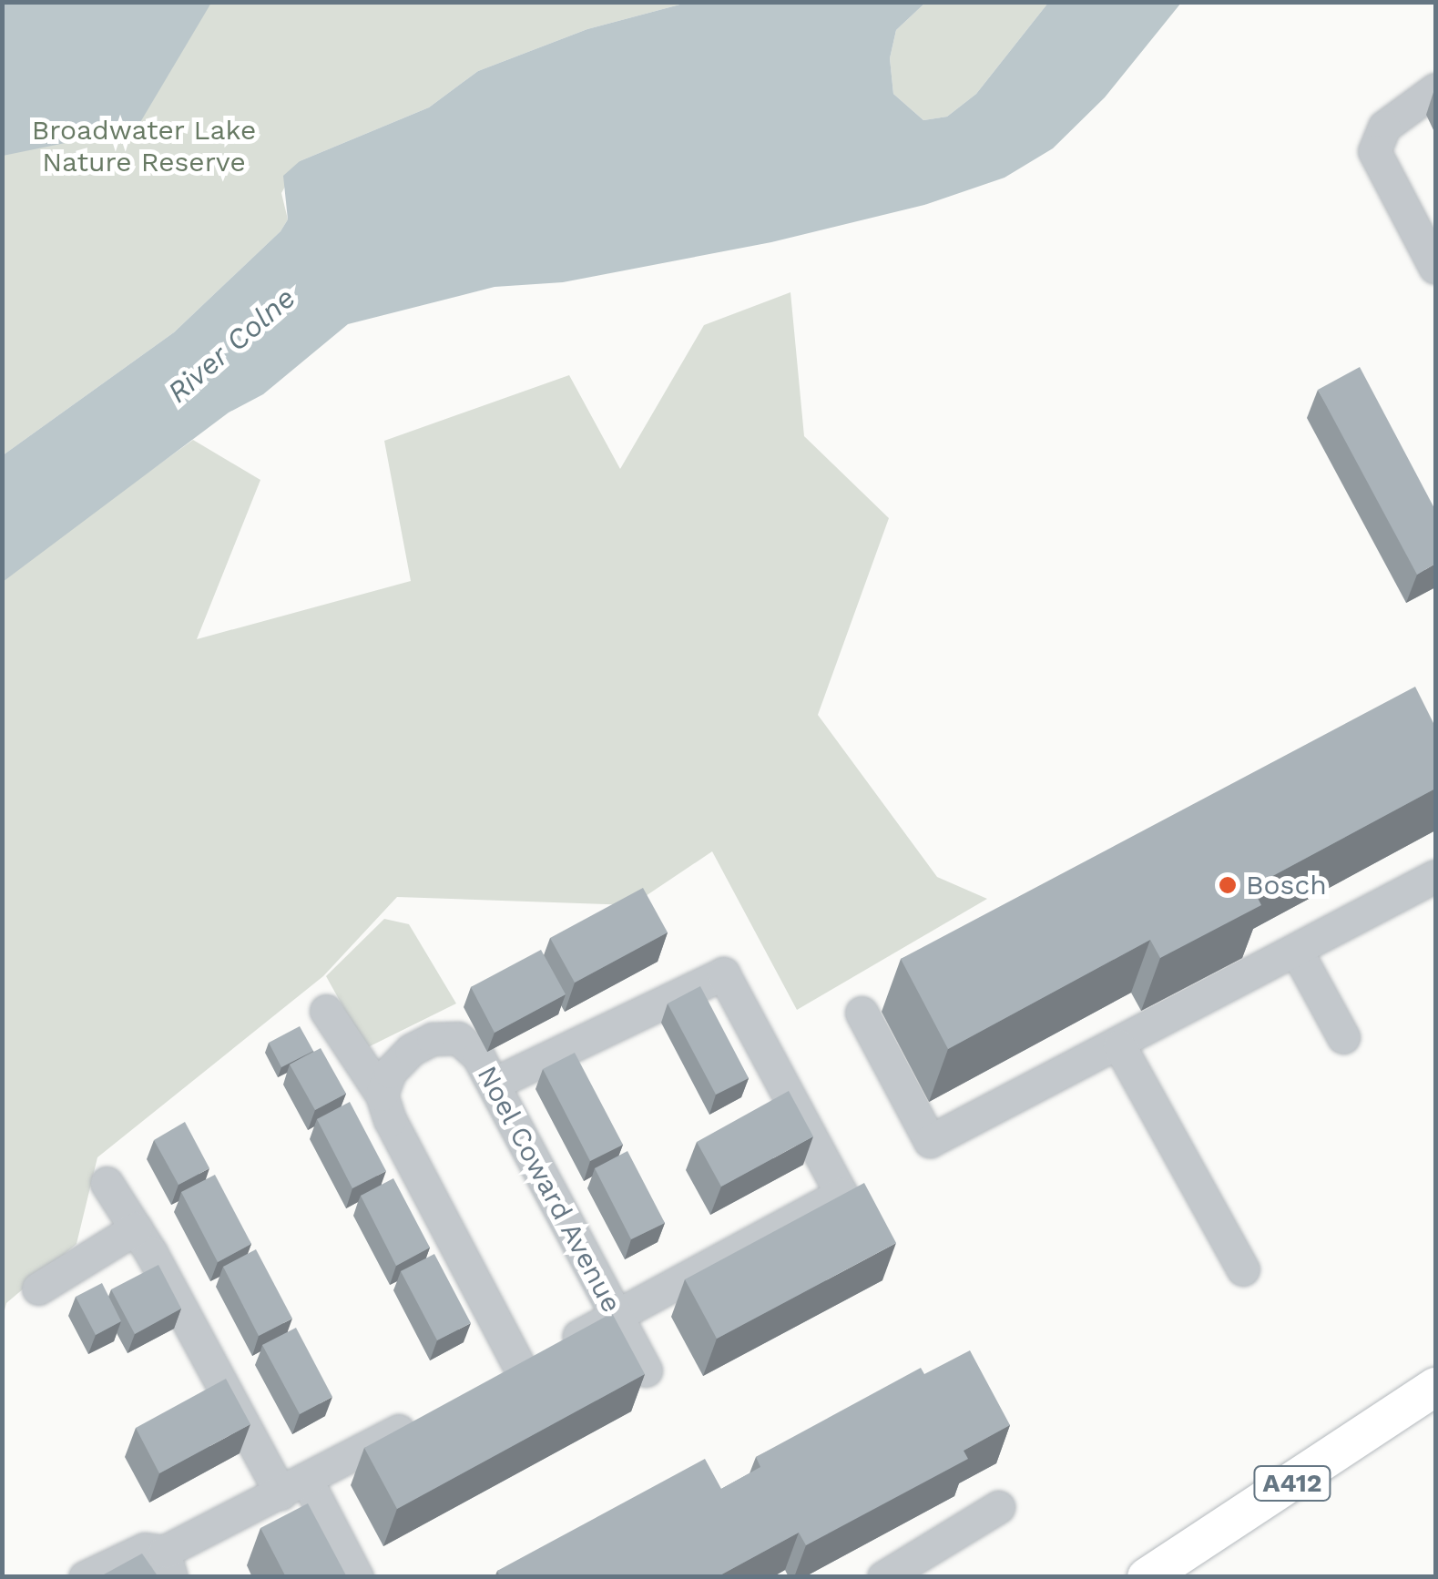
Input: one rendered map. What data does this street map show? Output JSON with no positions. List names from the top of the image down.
{
  "streets": {
    "main road": ["A412"],
    "street": ["Noel Coward Avenue"]
  },
  "water": ["River Colne"],
  "parks": ["Broadwater Lake Nature Reserve"],
  "places": ["Bosch"]
}
